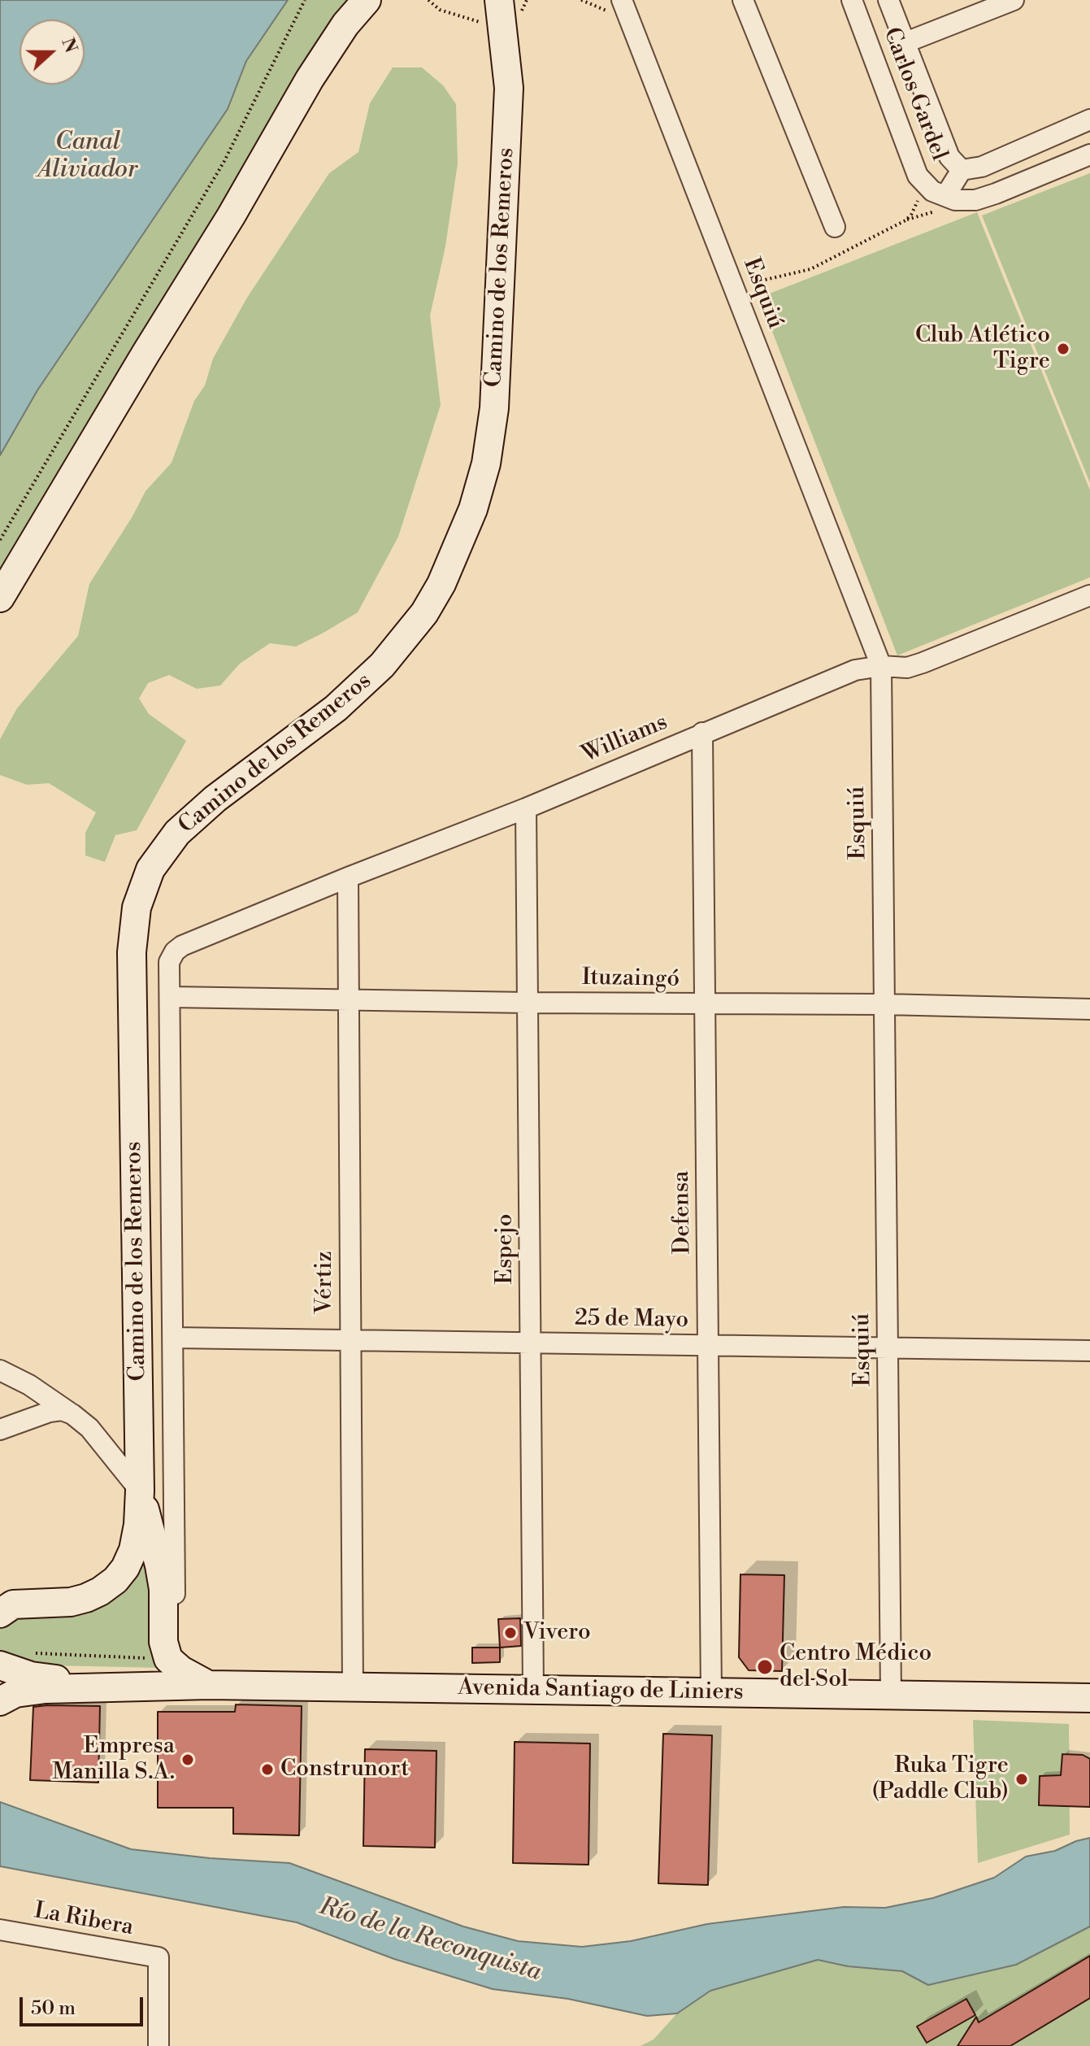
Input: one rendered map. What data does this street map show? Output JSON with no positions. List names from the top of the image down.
{
  "streets": {
    "main road": ["Camino de los Remeros", "Avenida Santiago de Liniers"],
    "street": [
      "Carlos Gardel",
      "Esquiú",
      "Williams",
      "Ituzaingó",
      "Defensa",
      "Espejo",
      "Vértiz",
      "25 de Mayo",
      "La Ribera"
    ]
  },
  "crossings": [
    ["Camino de los Remeros", "Avenida Santiago de Liniers"],
    ["Esquiú", "Williams"],
    ["Esquiú", "Ituzaingó"],
    ["Esquiú", "25 de Mayo"],
    ["Esquiú", "Avenida Santiago de Liniers"],
    ["Williams", "Ituzaingó"],
    ["Williams", "Defensa"],
    ["Williams", "Espejo"],
    ["Williams", "Vértiz"],
    ["Ituzaingó", "Defensa"],
    ["Ituzaingó", "Espejo"],
    ["Ituzaingó", "Vértiz"],
    ["Defensa", "25 de Mayo"],
    ["Defensa", "Avenida Santiago de Liniers"],
    ["Espejo", "25 de Mayo"],
    ["Espejo", "Avenida Santiago de Liniers"],
    ["Vértiz", "25 de Mayo"],
    ["Vértiz", "Avenida Santiago de Liniers"]
  ],
  "water": ["Canal Aliviador", "Río de la Reconquista"],
  "places": [
    "Club Atlético Tigre",
    "Vivero",
    "Centro Médico del Sol",
    "Empresa Manilla S.A.",
    "Construnort",
    "Ruka Tigre (Paddle Club)"
  ],
  "scale_bar": "50 m",
  "north": "right"
}
